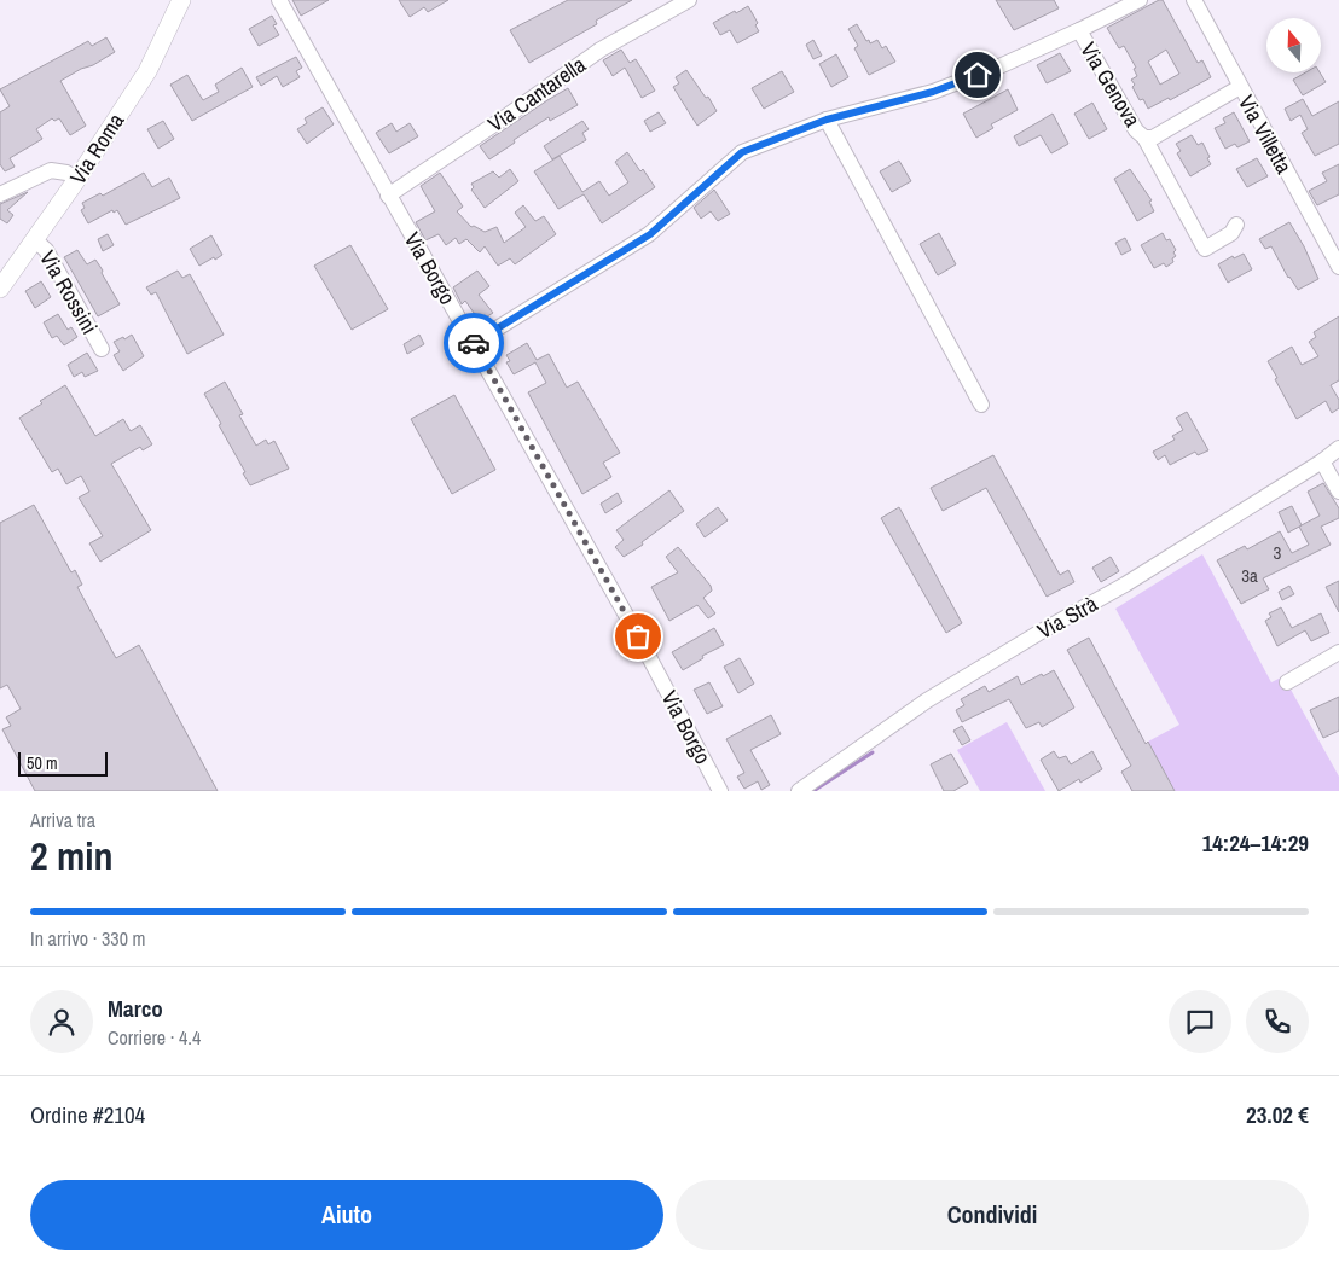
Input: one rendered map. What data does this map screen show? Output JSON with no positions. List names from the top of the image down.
{
  "streets": {
    "main road": ["Via Roma"],
    "street": [
      "Via Genova",
      "Via Cantarella",
      "Via Villetta",
      "Via Borgo",
      "Via Rossini",
      "Via Strà"
    ]
  },
  "crossings": [
    ["Via Genova", "Via Villetta"],
    ["Via Cantarella", "Via Borgo"],
    ["Via Roma", "Via Rossini"]
  ],
  "house_numbers": ["3", "3a"],
  "scale_bar": "50 m",
  "north": "top",
  "page": {
    "scale": "50 m",
    "heading": ["2 min", "Arriva tra", "14:24–14:29"],
    "panel": [
      "Marco",
      "Corriere · 4.4",
      "Ordine #2104",
      "23.02 €"
    ],
    "bar": "In arrivo · 330 m",
    "buttons": ["Aiuto", "Condividi"]
  }
}
